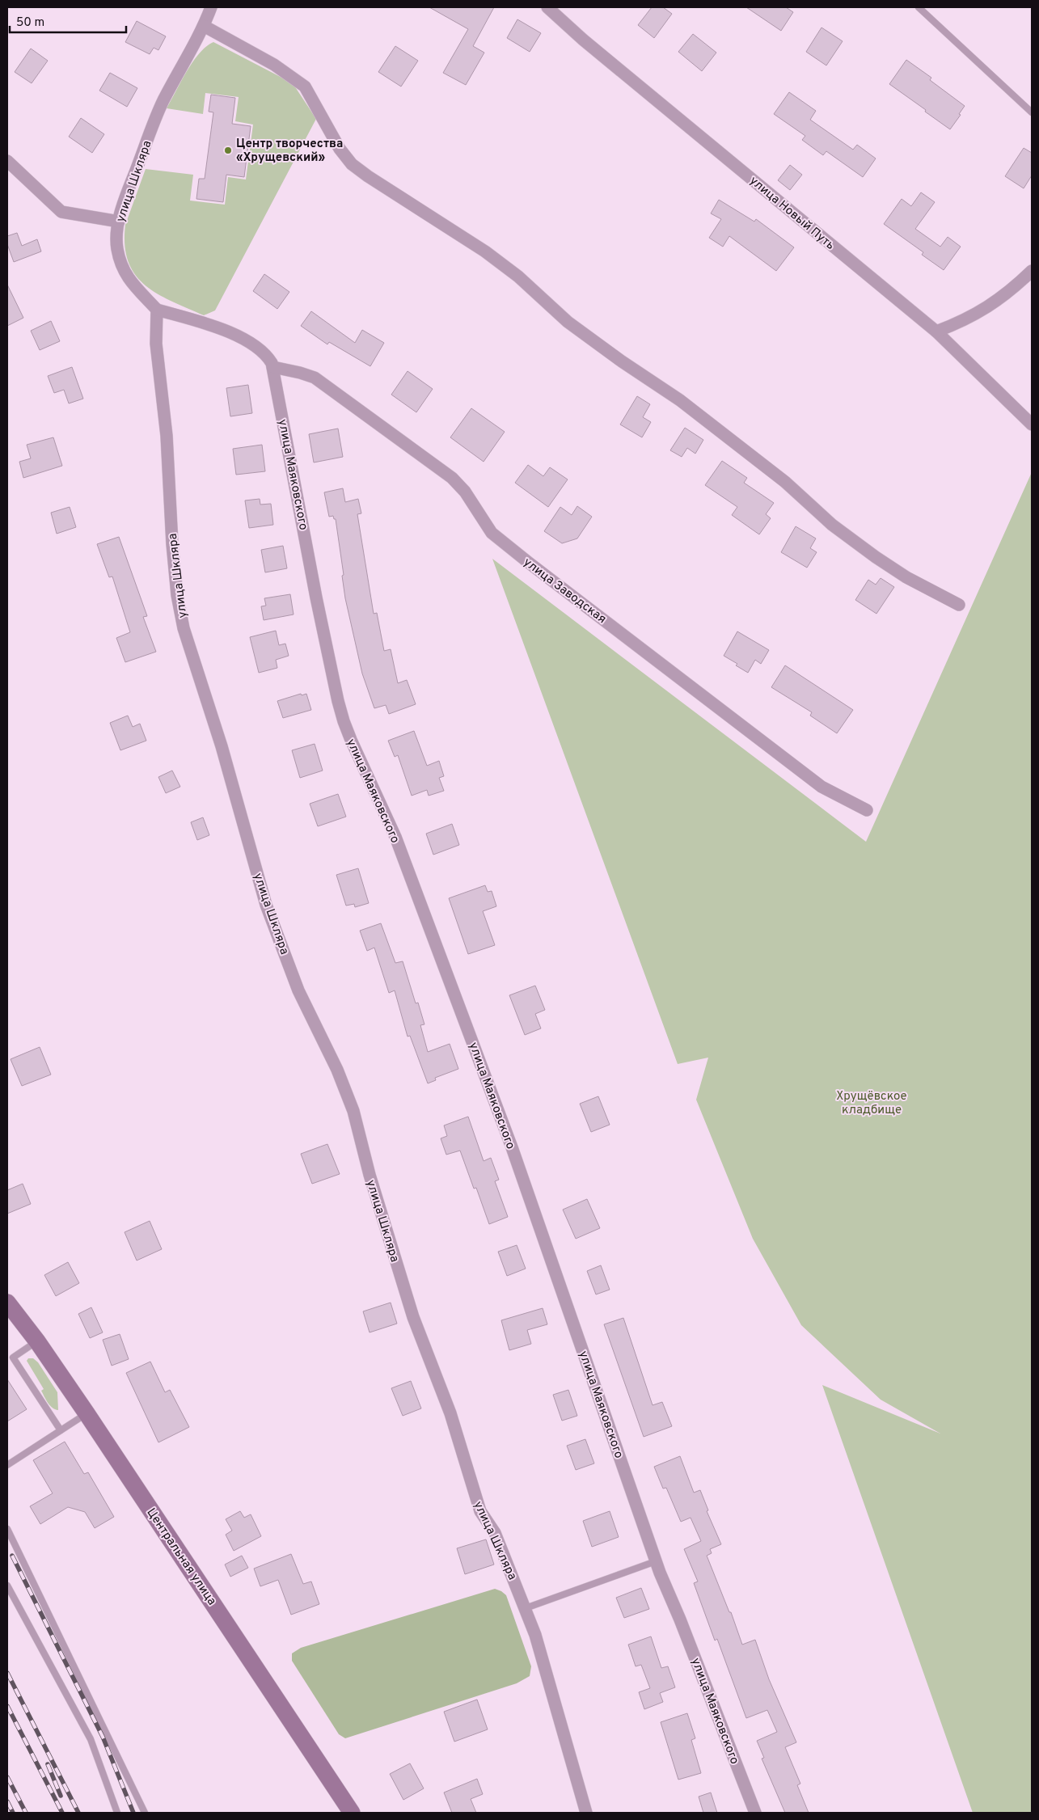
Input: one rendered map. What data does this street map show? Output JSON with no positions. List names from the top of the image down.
{
  "streets": {
    "main road": ["Центральная улица"],
    "street": [
      "улица Шкляра",
      "улица Новый Путь",
      "улица Маяковского",
      "улица Заводская"
    ]
  },
  "crossings": [
    ["улица Маяковского", "улица Заводская"]
  ],
  "parks": ["Хрущёвское кладбище"],
  "places": ["Центр творчества «Хрущевский»"],
  "scale_bar": "50 m"
}
